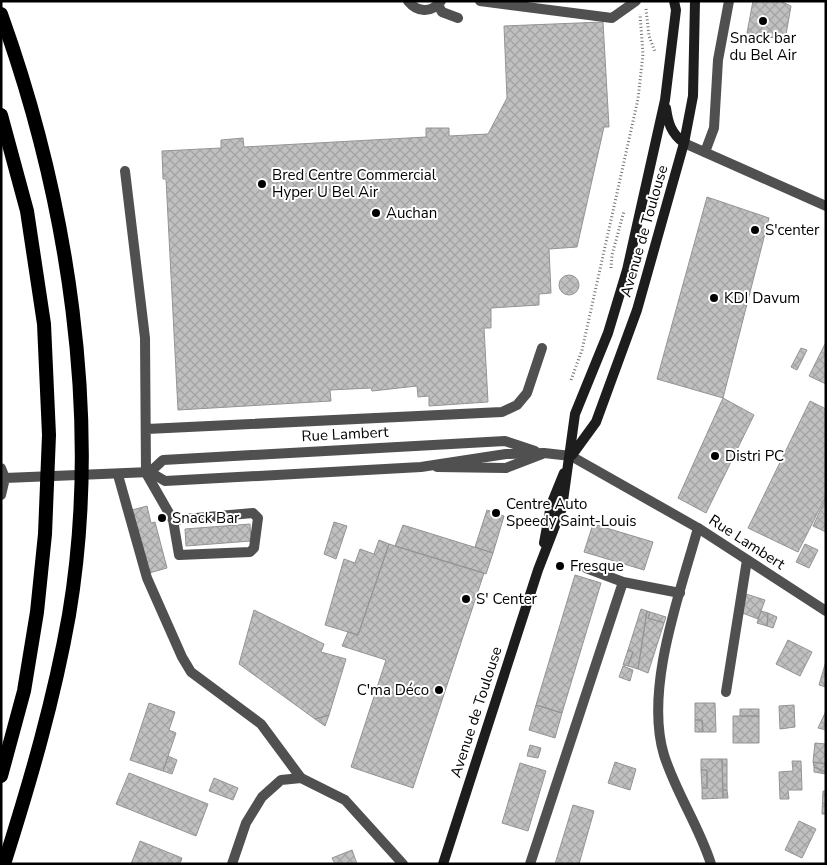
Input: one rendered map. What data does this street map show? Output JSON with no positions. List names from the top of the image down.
{
  "streets": {
    "main road": ["Avenue de Toulouse"],
    "street": ["Rue Lambert"]
  },
  "crossings": [
    ["Avenue de Toulouse", "Rue Lambert"]
  ],
  "places": [
    "Snack bar du Bel Air",
    "Bred Centre Commercial Hyper U Bel Air",
    "Auchan",
    "S'center",
    "KDI Davum",
    "Distri PC",
    "Centre Auto Speedy Saint-Louis",
    "Snack Bar",
    "Fresque",
    "S' Center",
    "C'ma Déco"
  ]
}
